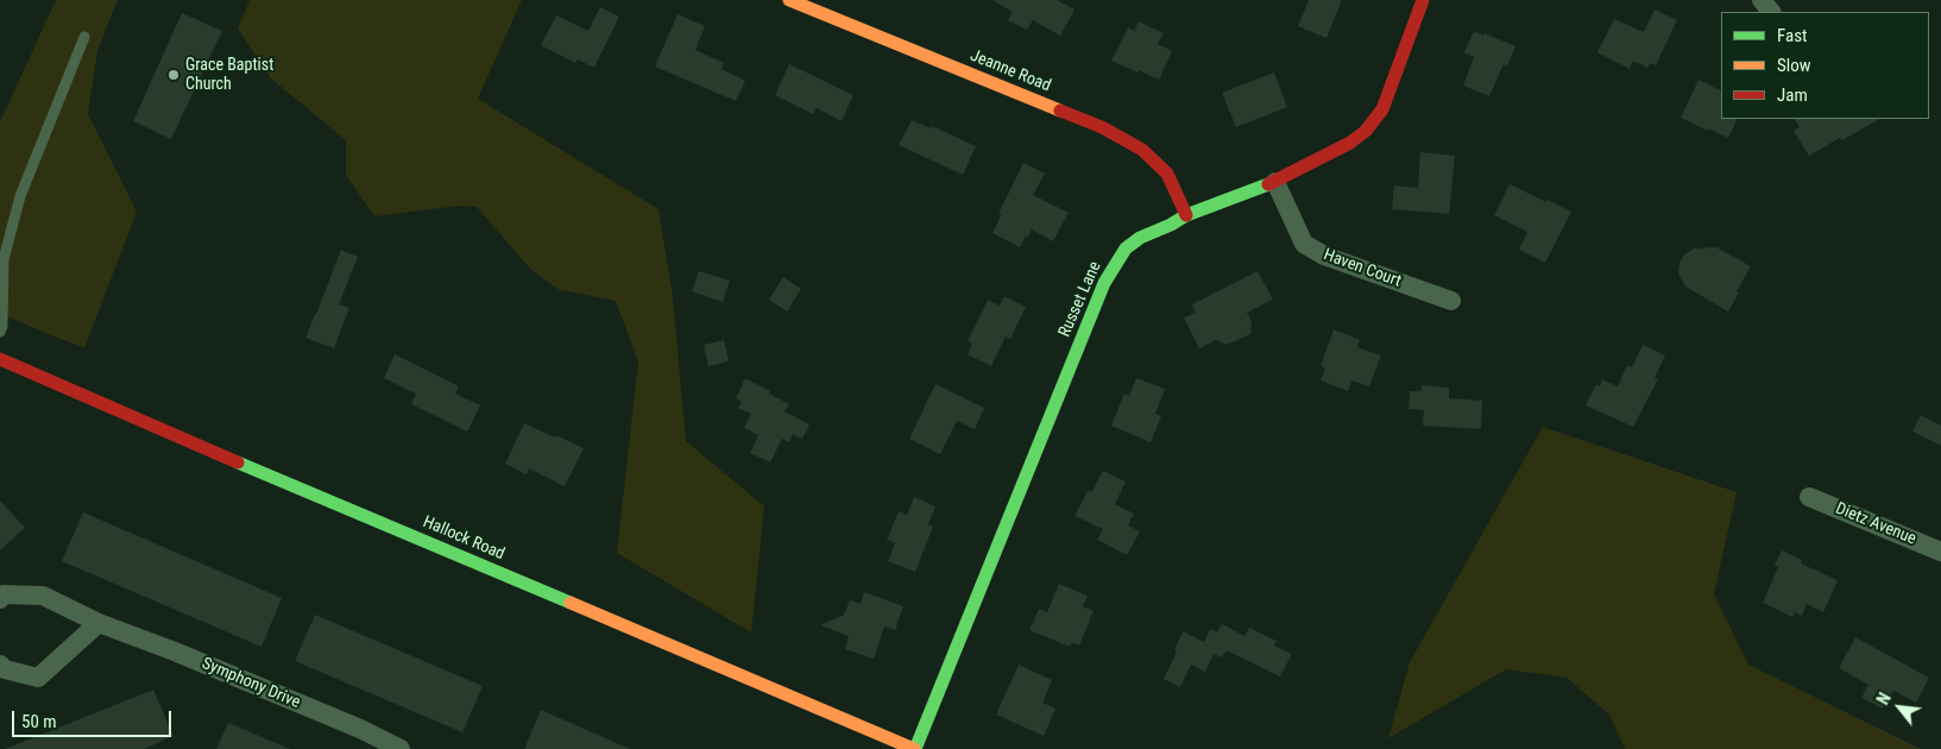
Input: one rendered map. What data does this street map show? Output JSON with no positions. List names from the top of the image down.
{
  "streets": {
    "street": [
      "Jeanne Road",
      "Haven Court",
      "Russet Lane",
      "Dietz Avenue",
      "Hallock Road",
      "Symphony Drive"
    ]
  },
  "crossings": [
    ["Jeanne Road", "Russet Lane"],
    ["Haven Court", "Russet Lane"],
    ["Russet Lane", "Hallock Road"]
  ],
  "places": ["Grace Baptist Church"],
  "legend": ["Fast", "Slow", "Jam"],
  "scale_bar": "50 m",
  "north": "top left"
}
